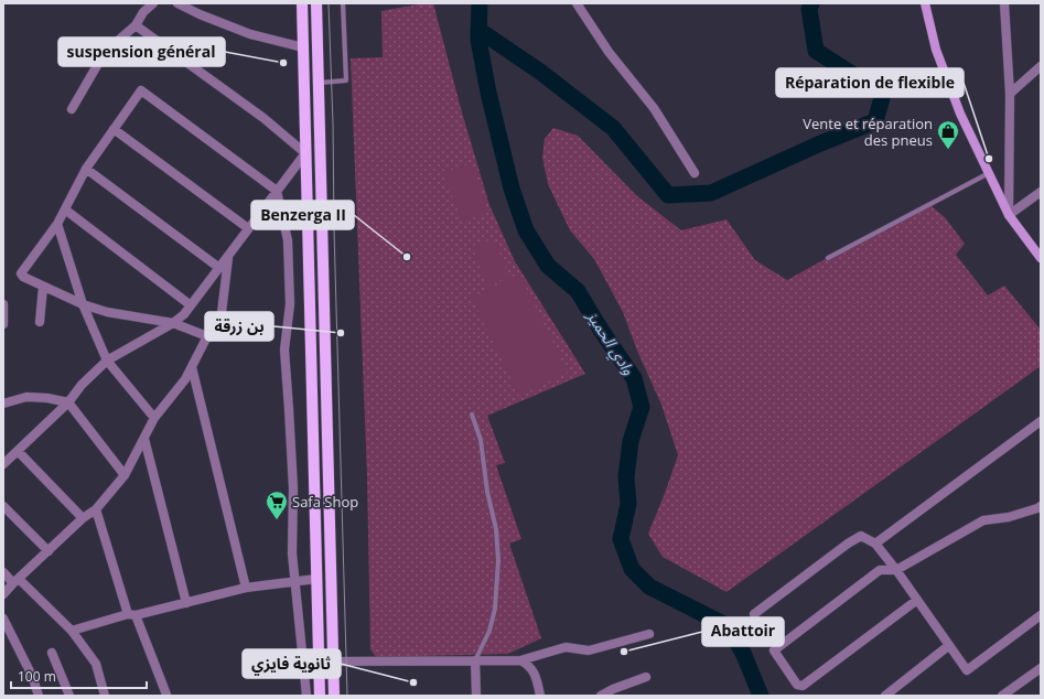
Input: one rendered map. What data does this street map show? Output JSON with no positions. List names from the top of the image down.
{
  "water": ["وادي الحميز"],
  "places": {
    "other": [
      "suspension général",
      "Réparation de flexible",
      "Benzerga II",
      "بن زرقة",
      "Abattoir",
      "ثانوية فايزي"
    ],
    "shop": ["Vente et réparation des pneus"],
    "supermarket": ["Safa Shop"]
  },
  "scale_bar": "100 m"
}
